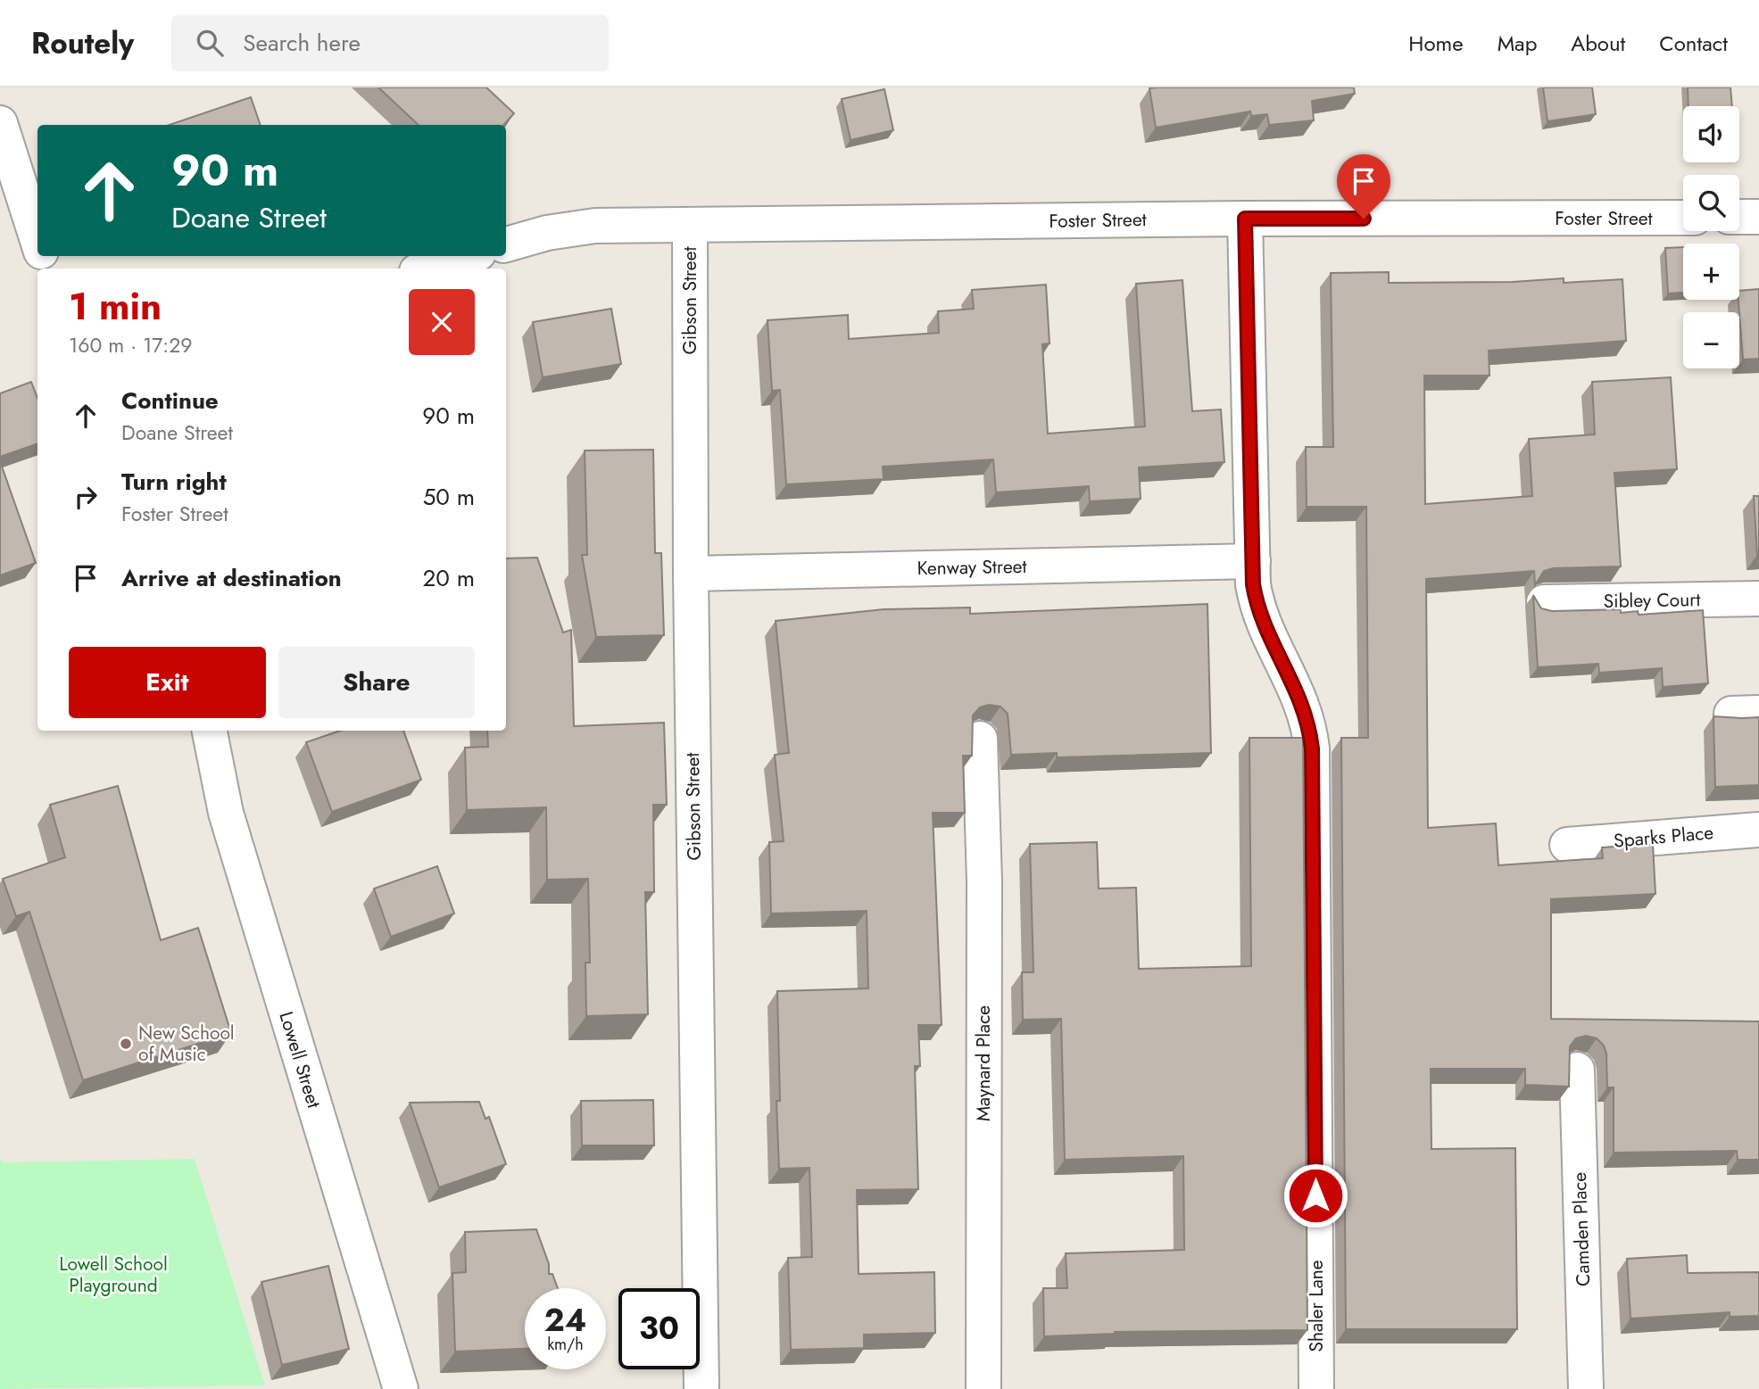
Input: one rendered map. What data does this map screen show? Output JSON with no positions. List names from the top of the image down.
{
  "streets": {
    "street": [
      "Foster Street",
      "Gibson Street",
      "Kenway Street",
      "Sibley Court",
      "Sparks Place",
      "Lowell Street",
      "Maynard Place",
      "Camden Place",
      "Shaler Lane"
    ]
  },
  "crossings": [
    ["Foster Street", "Gibson Street"],
    ["Foster Street", "Shaler Lane"],
    ["Gibson Street", "Kenway Street"],
    ["Kenway Street", "Shaler Lane"]
  ],
  "parks": ["Lowell School Playground"],
  "places": ["New School of Music"],
  "page": {
    "header": "Routely",
    "search": "Search here",
    "nav": [
      "Home",
      "Map",
      "About",
      "Contact"
    ],
    "map_buttons": ["+", "−"],
    "turn": ["90 m", "Doane Street"],
    "heading": ["1 min", "160 m · 17:29"],
    "list": [
      {
        "name": "Continue",
        "note": "Doane Street",
        "value": "90 m"
      },
      {
        "name": "Turn right",
        "note": "Foster Street",
        "value": "50 m"
      },
      {
        "name": "Arrive at destination",
        "value": "20 m"
      }
    ],
    "buttons": ["Exit", "Share"],
    "speed": "24 km/h",
    "limit": "30"
  }
}
